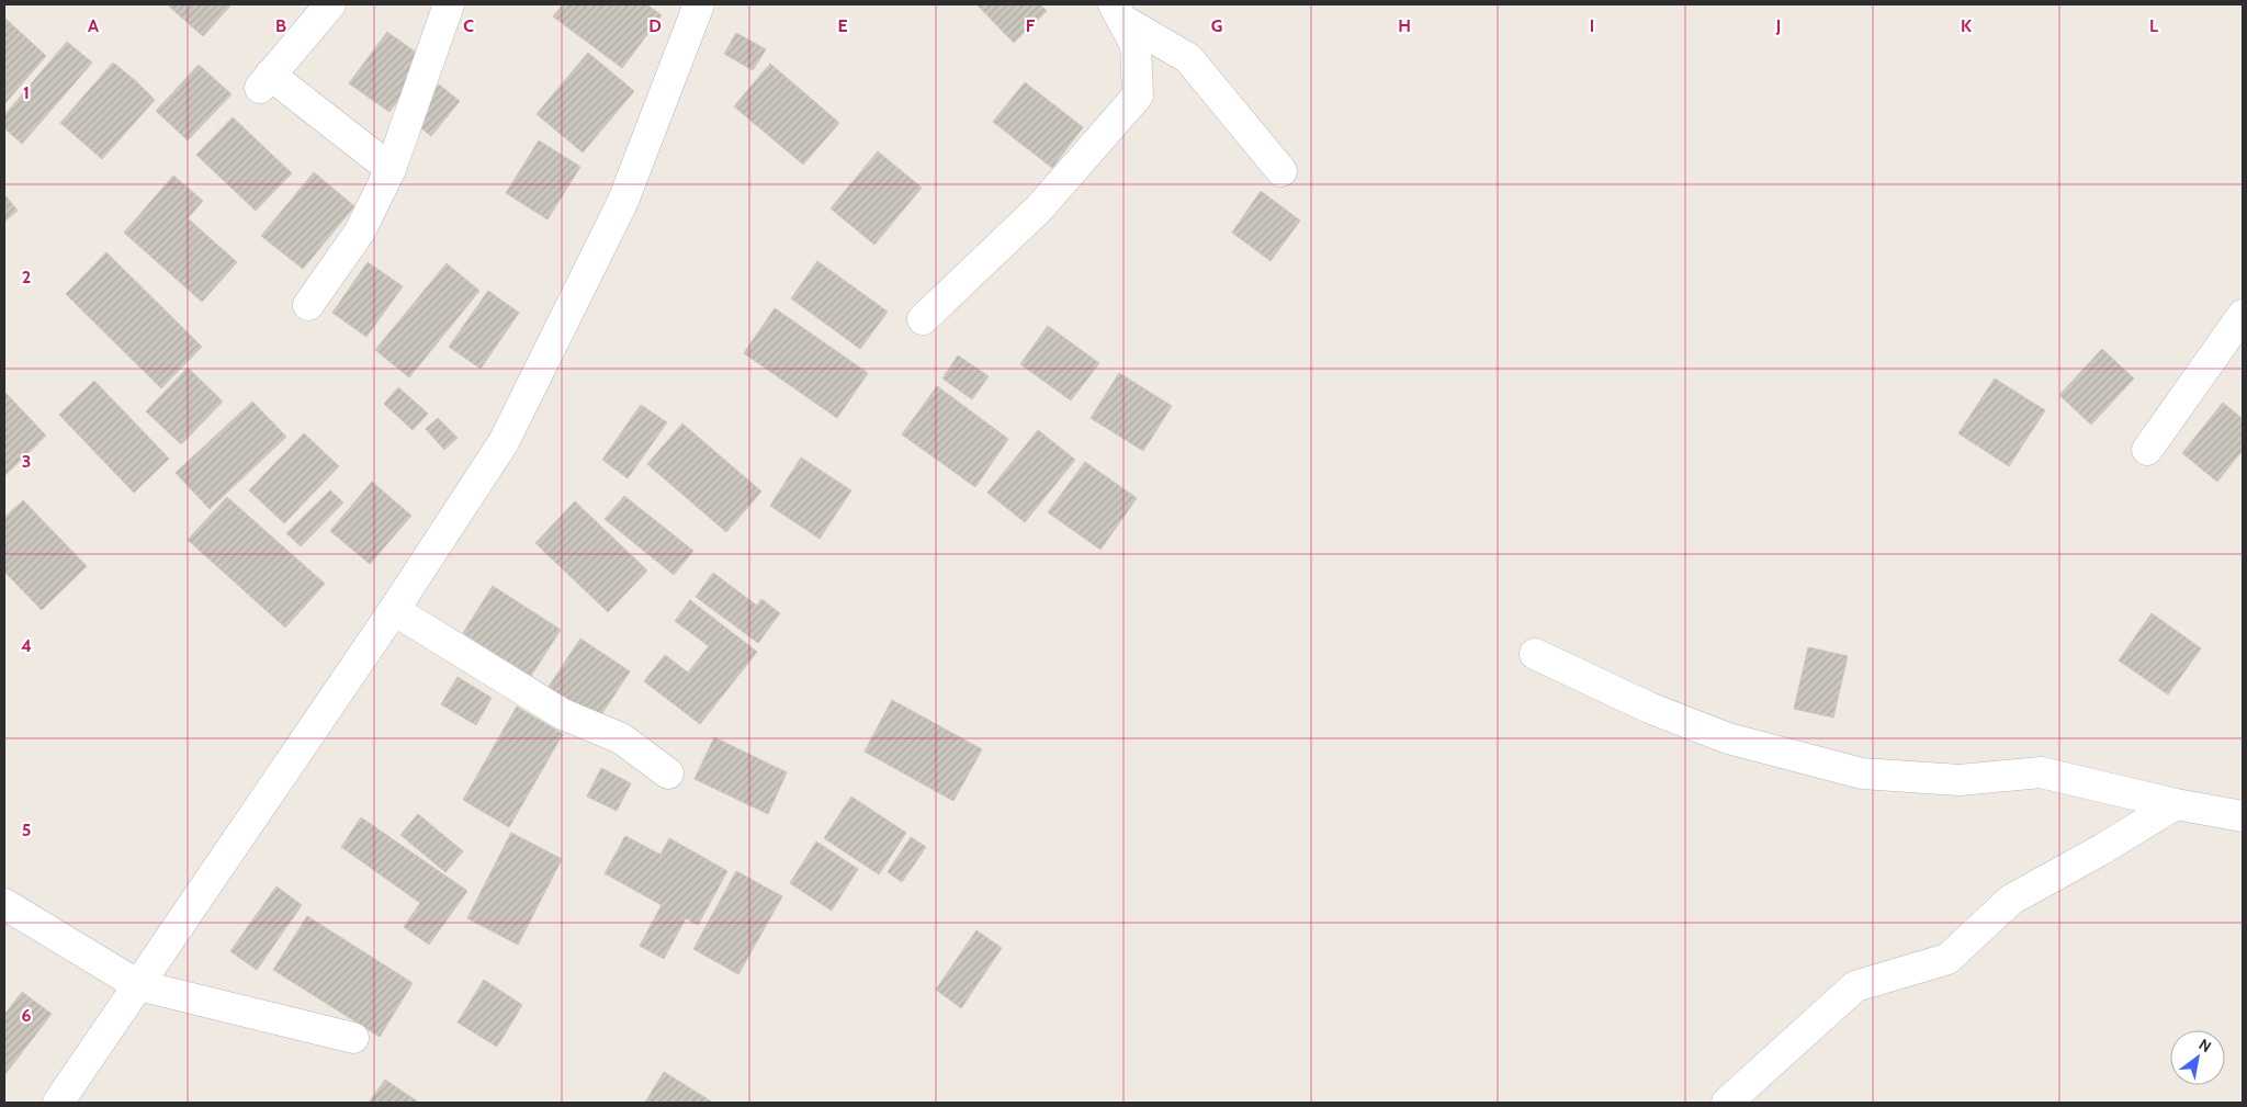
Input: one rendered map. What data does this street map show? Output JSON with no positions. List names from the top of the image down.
{
  "north": "top right",
  "grid": {
    "columns": [
      "A",
      "B",
      "C",
      "D",
      "E",
      "F",
      "G",
      "H",
      "I",
      "J",
      "K",
      "L"
    ],
    "rows": [
      "1",
      "2",
      "3",
      "4",
      "5",
      "6"
    ]
  }
}
